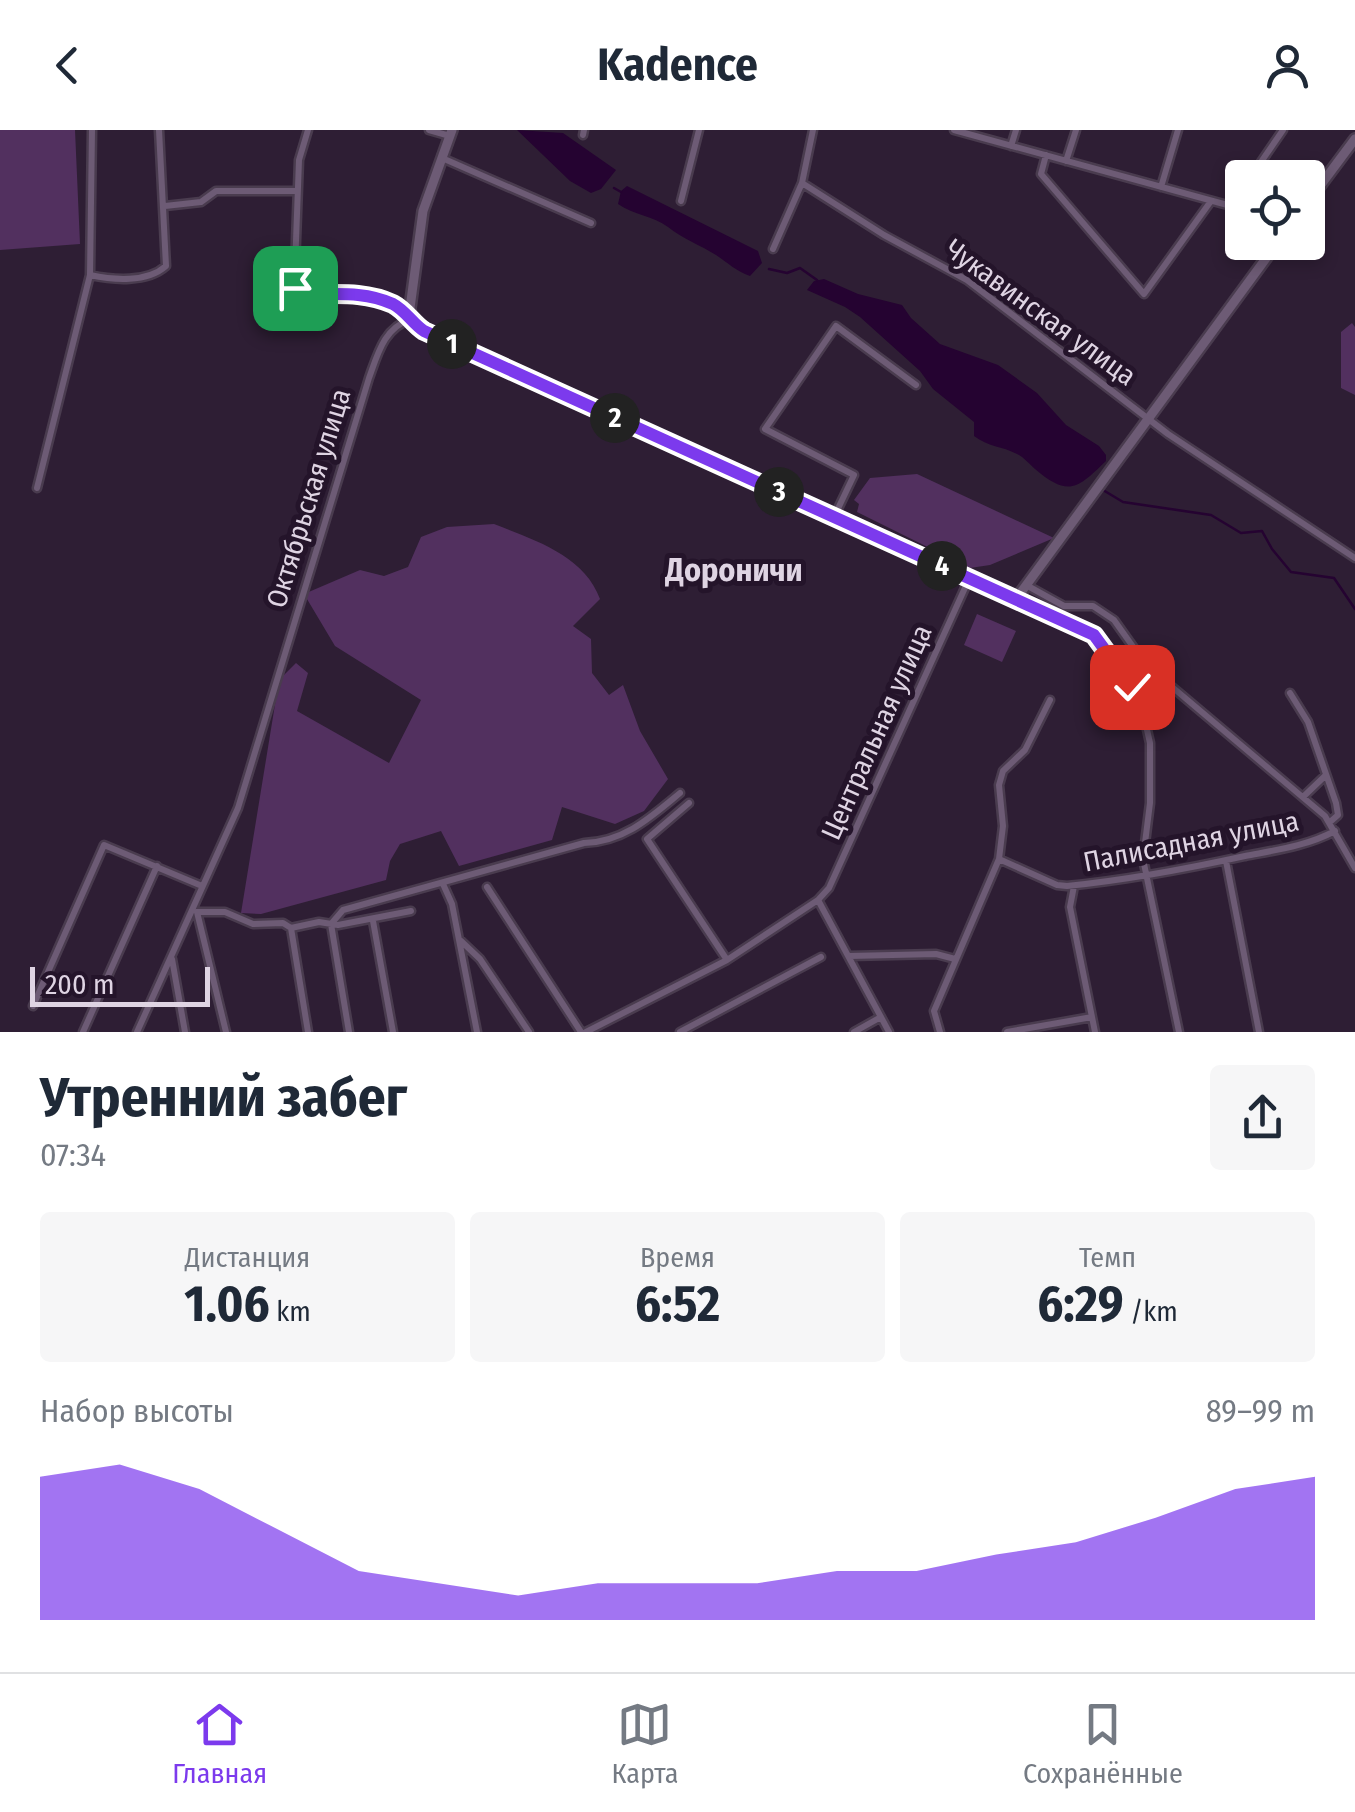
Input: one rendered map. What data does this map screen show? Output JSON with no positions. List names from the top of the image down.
{
  "streets": {
    "street": [
      "Чукавинская улица",
      "Октябрьская улица",
      "Центральная улица",
      "Палисадная улица"
    ]
  },
  "districts": ["Дороничи"],
  "scale_bar": "200 m",
  "page": {
    "header": "Kadence",
    "pins": [
      "1",
      "2",
      "3",
      "4"
    ],
    "scale": "200 m",
    "heading": ["Утренний забег", "07:34"],
    "stats": [
      ["Дистанция", "1.06 km"],
      ["Время", "6:52"],
      ["Темп", "6:29 /km"]
    ],
    "chart": ["Набор высоты", "89–99 m"],
    "tabs": ["Главная", "Карта", "Сохранённые"]
  }
}
